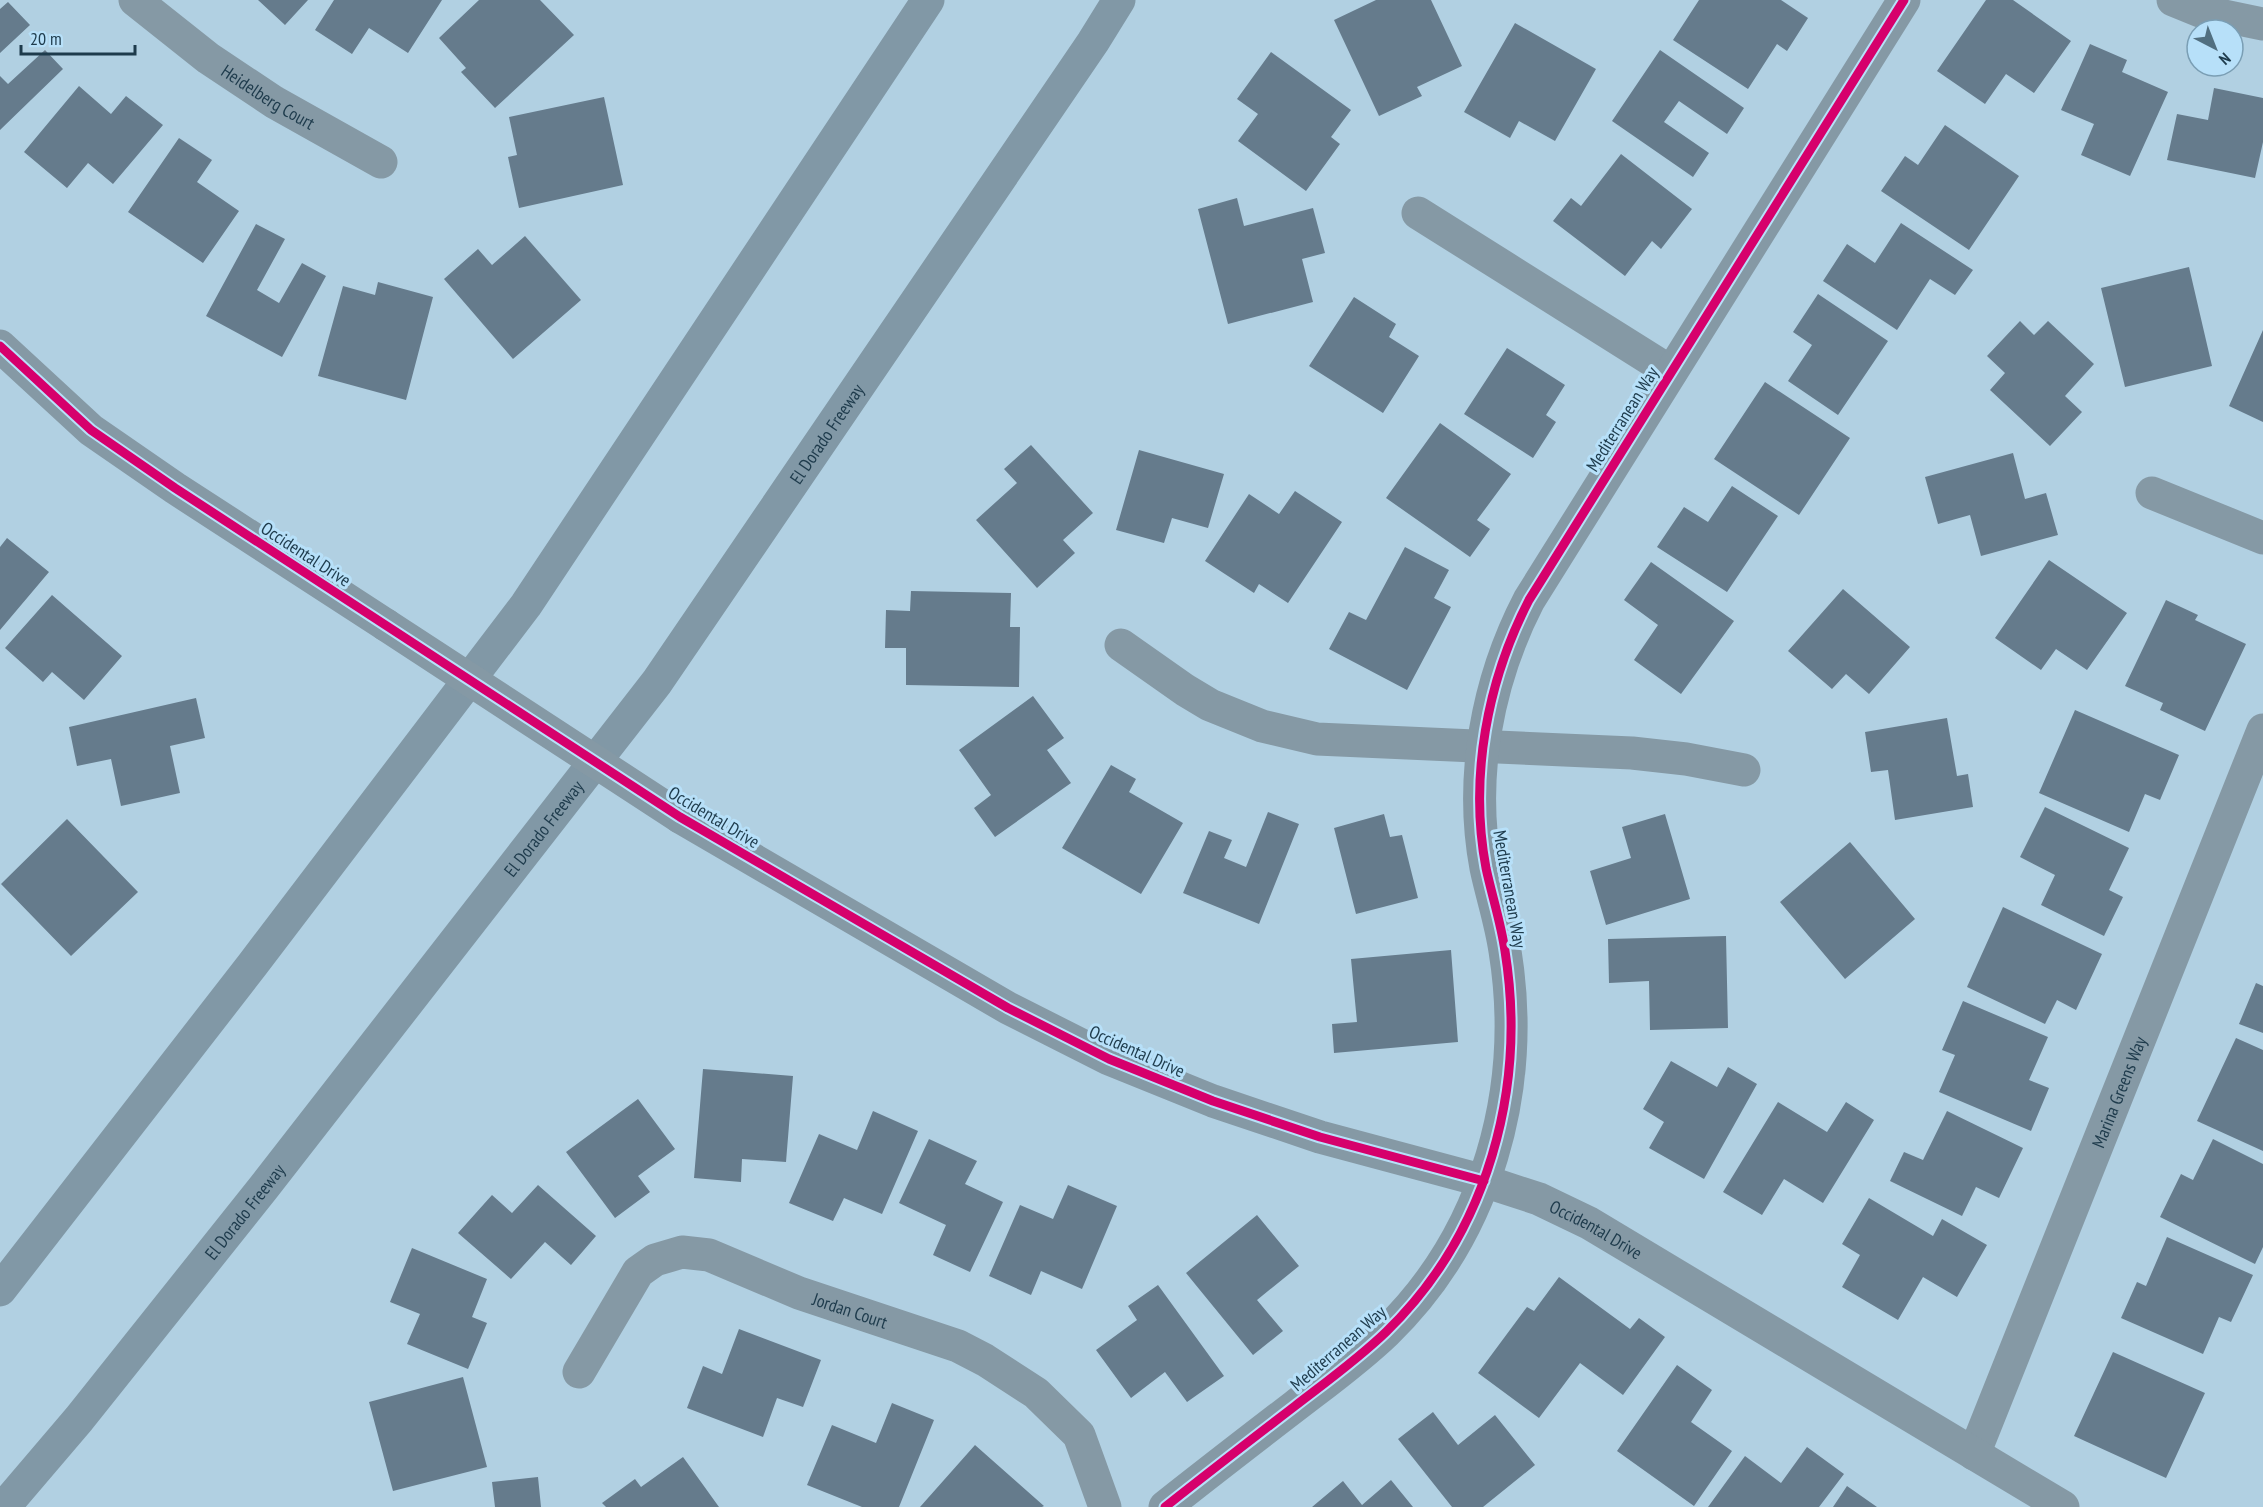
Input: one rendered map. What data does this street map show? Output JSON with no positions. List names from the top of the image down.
{
  "streets": {
    "highway": ["El Dorado Freeway"],
    "street": [
      "Heidelberg Court",
      "Mediterranean Way",
      "Occidental Drive",
      "Marina Greens Way",
      "Jordan Court"
    ]
  },
  "crossings": [
    ["Mediterranean Way", "Occidental Drive"],
    ["Occidental Drive", "Marina Greens Way"]
  ],
  "scale_bar": "20 m",
  "north": "bottom right"
}
